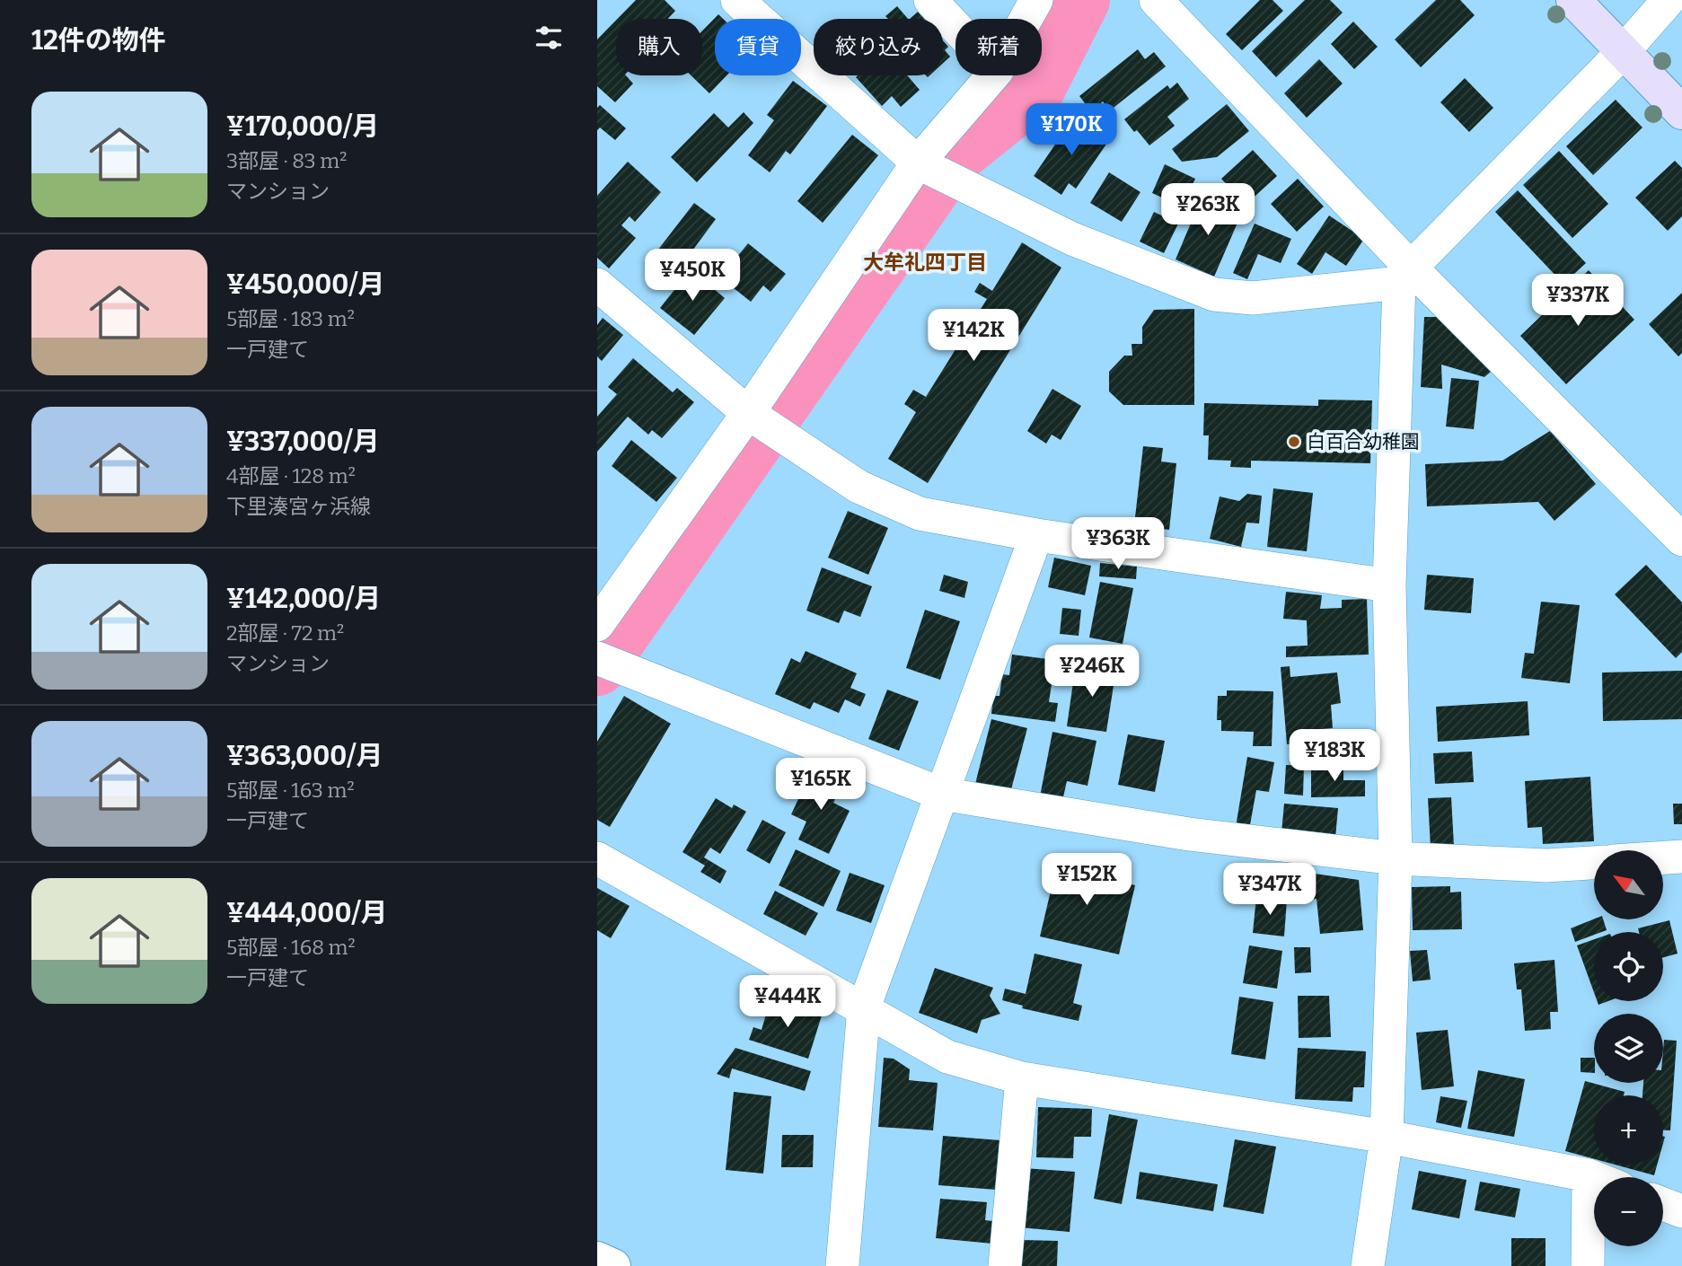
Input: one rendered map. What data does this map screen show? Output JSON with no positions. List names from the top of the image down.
{
  "districts": ["大牟礼四丁目"],
  "places": ["白百合幼稚園"],
  "north": "top left",
  "page": {
    "heading": "12件の物件",
    "chip": [
      "購入",
      "賃貸",
      "絞り込み",
      "新着"
    ],
    "list": [
      {
        "name": "¥170,000/月",
        "note": "3部屋 · 83 m² · マンション"
      },
      {
        "name": "¥450,000/月",
        "note": "5部屋 · 183 m² · 一戸建て"
      },
      {
        "name": "¥337,000/月",
        "note": "4部屋 · 128 m² · 下里湊宮ヶ浜線"
      },
      {
        "name": "¥142,000/月",
        "note": "2部屋 · 72 m² · マンション"
      },
      {
        "name": "¥363,000/月",
        "note": "5部屋 · 163 m² · 一戸建て"
      },
      {
        "name": "¥444,000/月",
        "note": "5部屋 · 168 m² · 一戸建て"
      }
    ],
    "price": [
      "¥170K",
      "¥263K",
      "¥450K",
      "¥337K",
      "¥142K",
      "¥363K",
      "¥246K",
      "¥183K",
      "¥165K",
      "¥152K",
      "¥347K",
      "¥444K"
    ],
    "map_buttons": ["+", "−"]
  }
}
